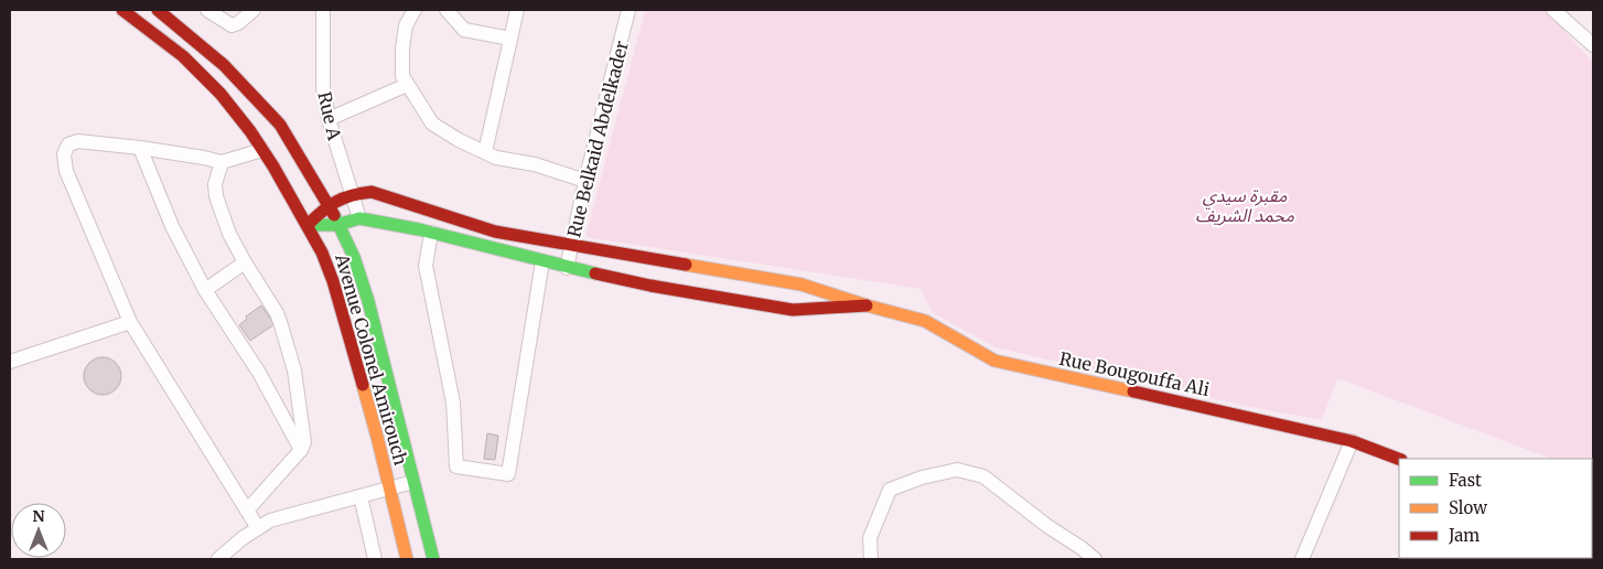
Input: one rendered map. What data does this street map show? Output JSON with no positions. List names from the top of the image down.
{
  "streets": {
    "street": [
      "Rue A",
      "Rue Belkaid Abdelkader",
      "Avenue Colonel Amirouch",
      "Rue Bougouffa Ali"
    ]
  },
  "parks": ["مقبرة سيدي محمد الشريف"],
  "legend": ["Fast", "Slow", "Jam"],
  "north": "top"
}
